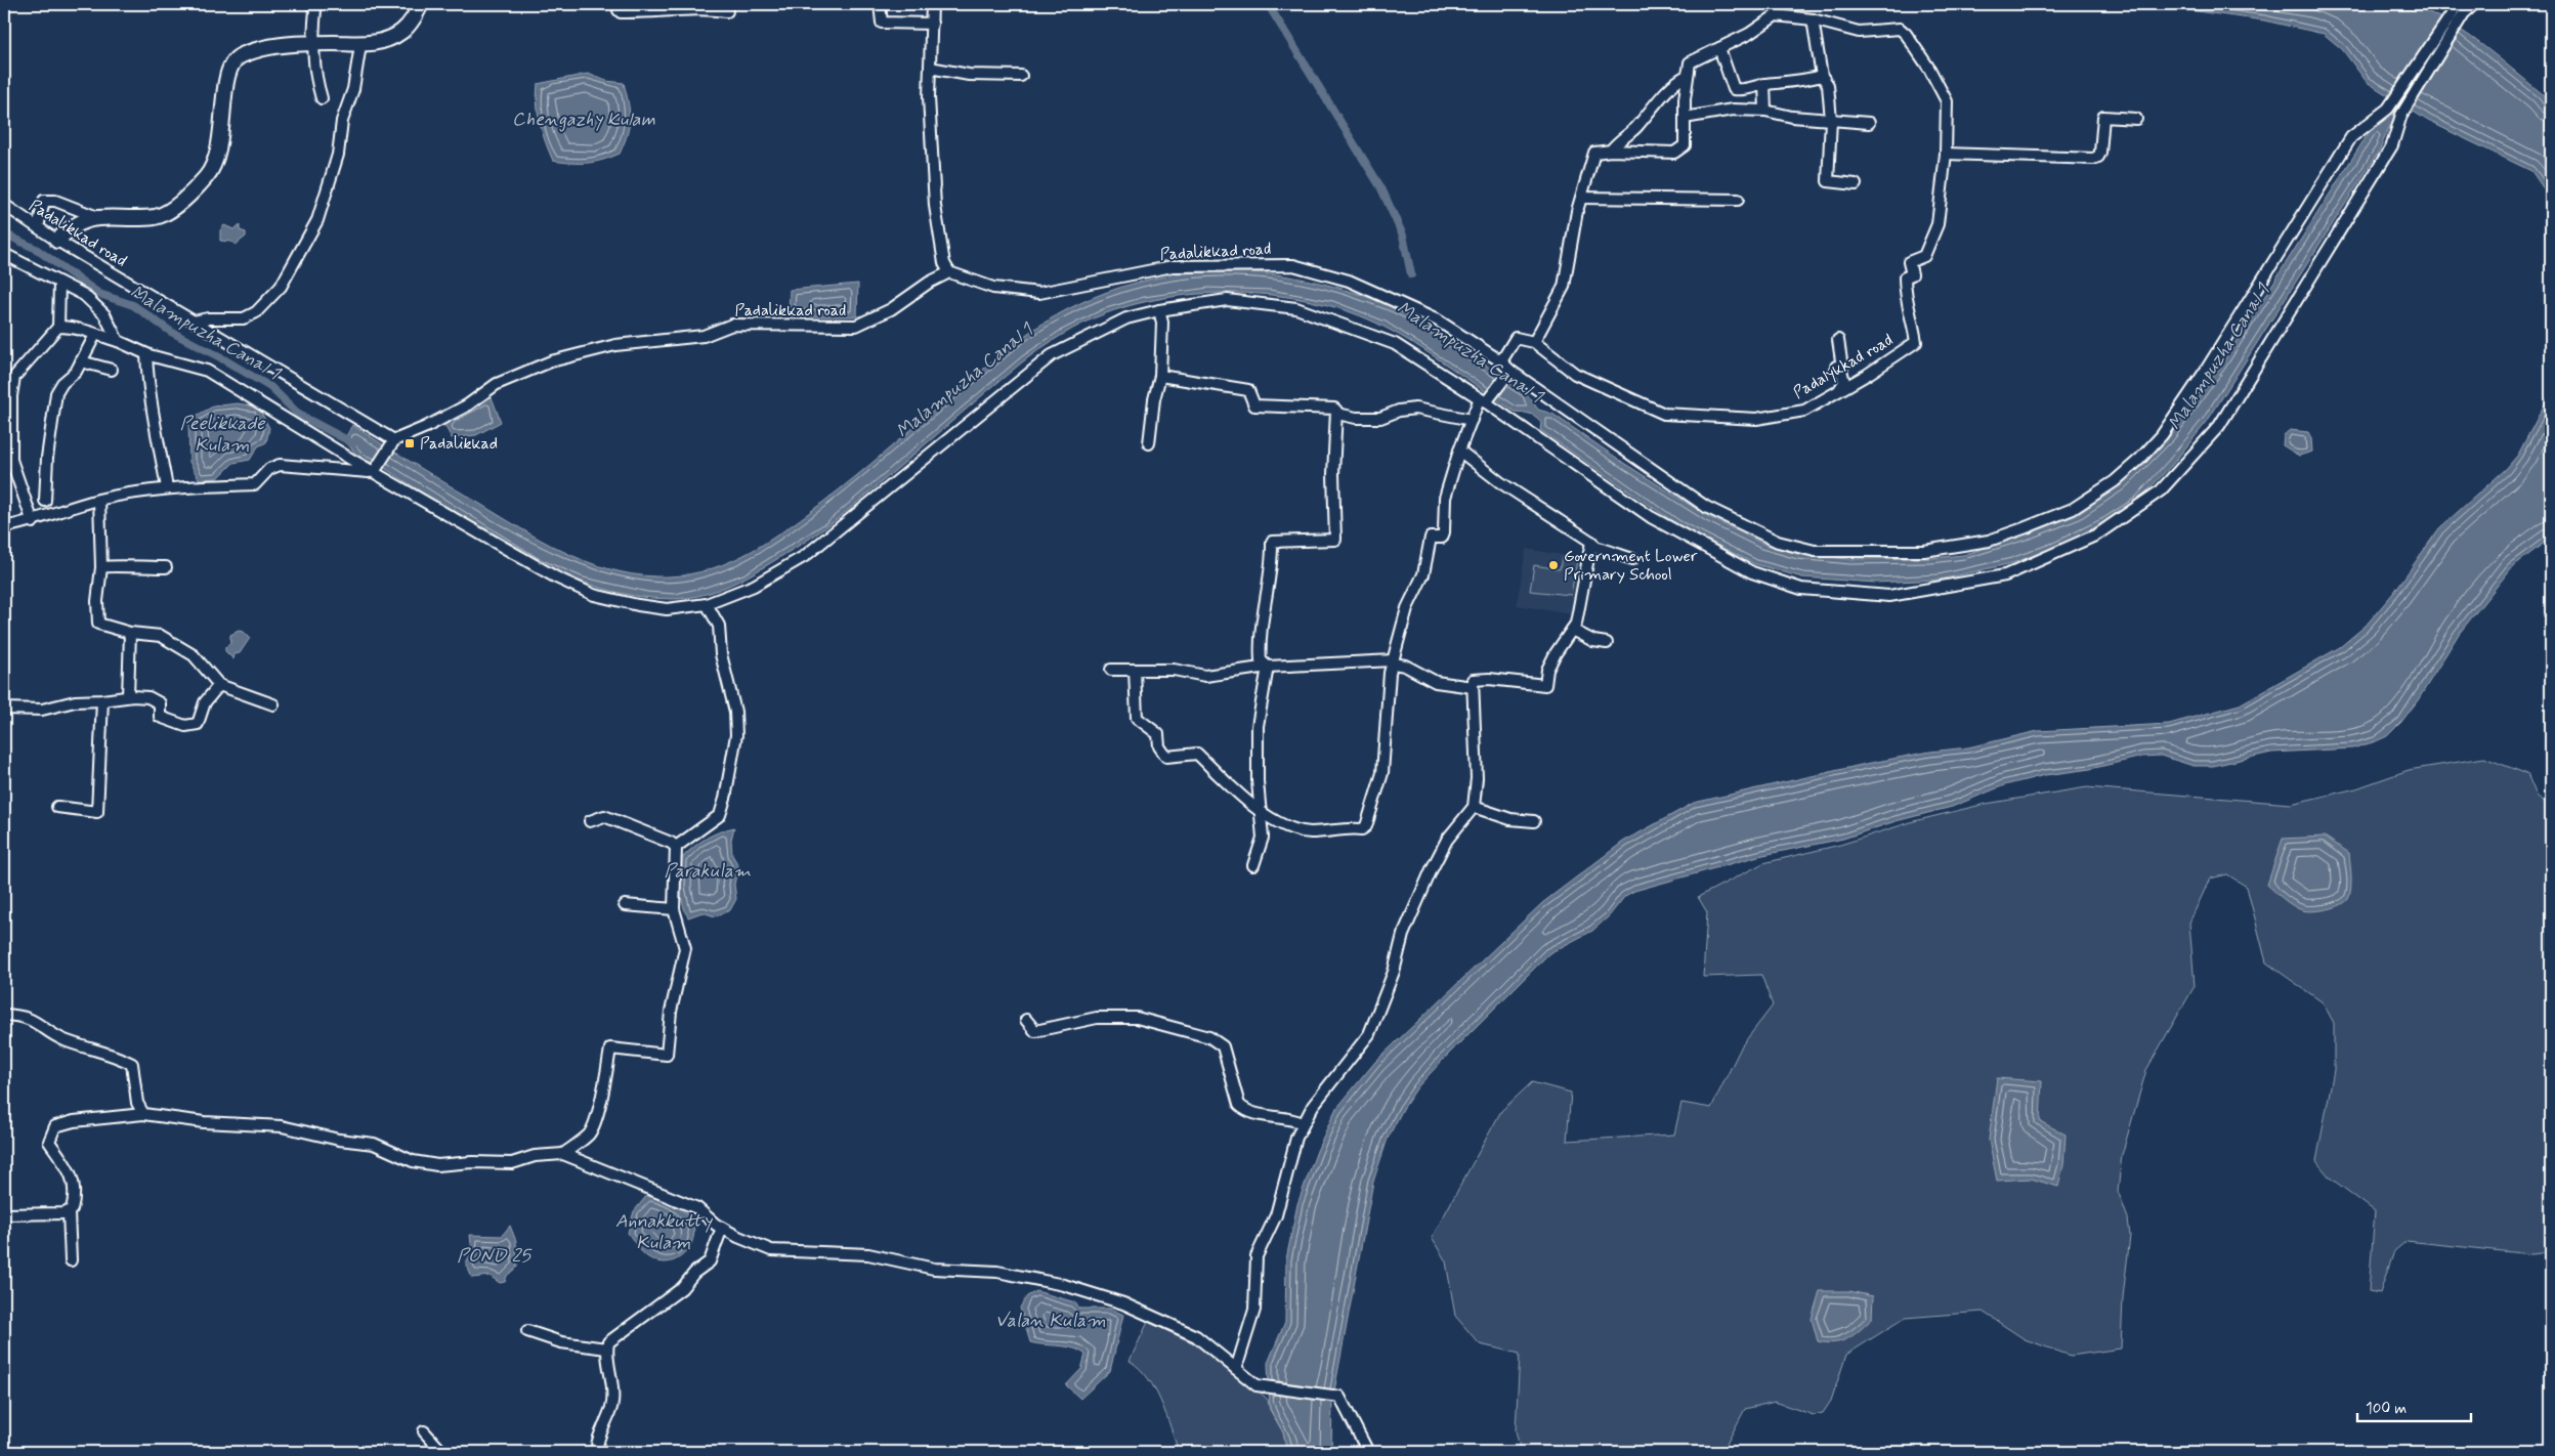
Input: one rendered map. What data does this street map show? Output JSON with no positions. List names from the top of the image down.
{
  "streets": {
    "street": ["Padalikkad road", "Padalykkad road"]
  },
  "water": [
    "Chengazhy Kulam",
    "Malampuzha Canal 1",
    "Peelikkade Kulam",
    "Parakulam",
    "Annakkutty Kulam",
    "POND 25",
    "Valan Kulam"
  ],
  "places": {
    "transit": ["Padalikkad"],
    "other": ["Government Lower Primary School"]
  },
  "scale_bar": "100 m"
}
